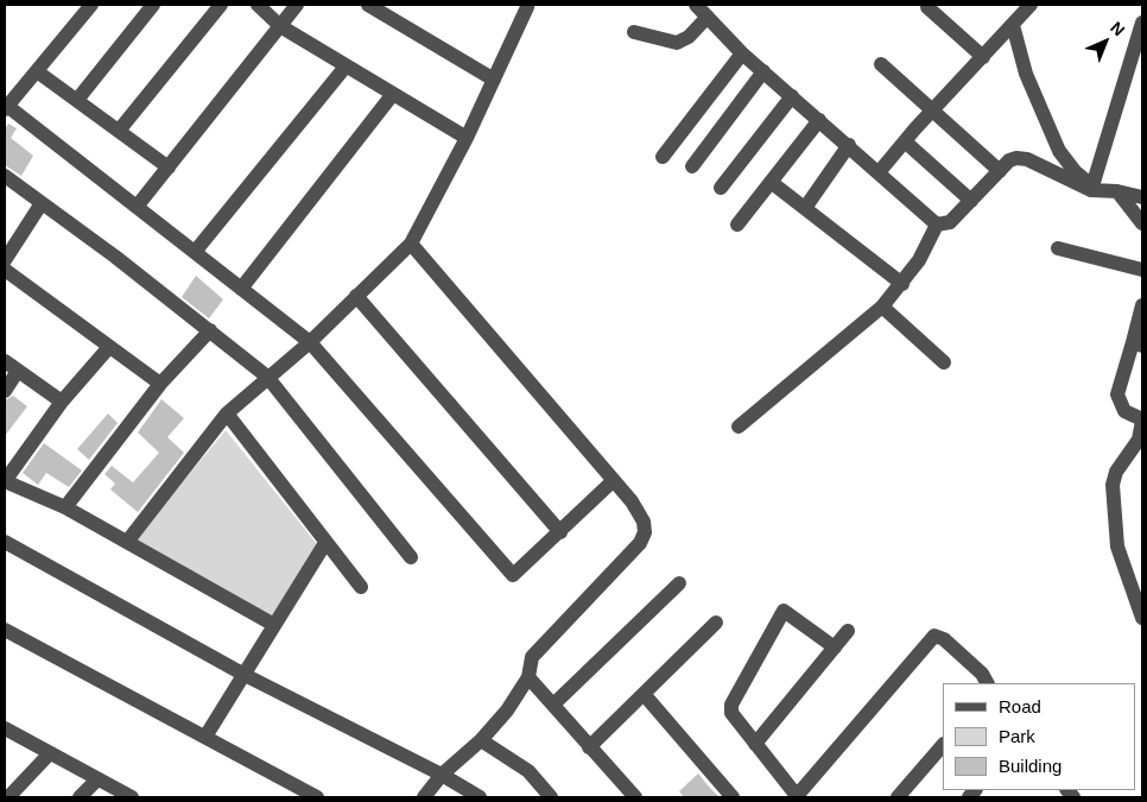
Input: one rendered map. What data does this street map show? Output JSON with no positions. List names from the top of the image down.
{
  "legend": ["Road", "Park", "Building"],
  "north": "top right"
}
